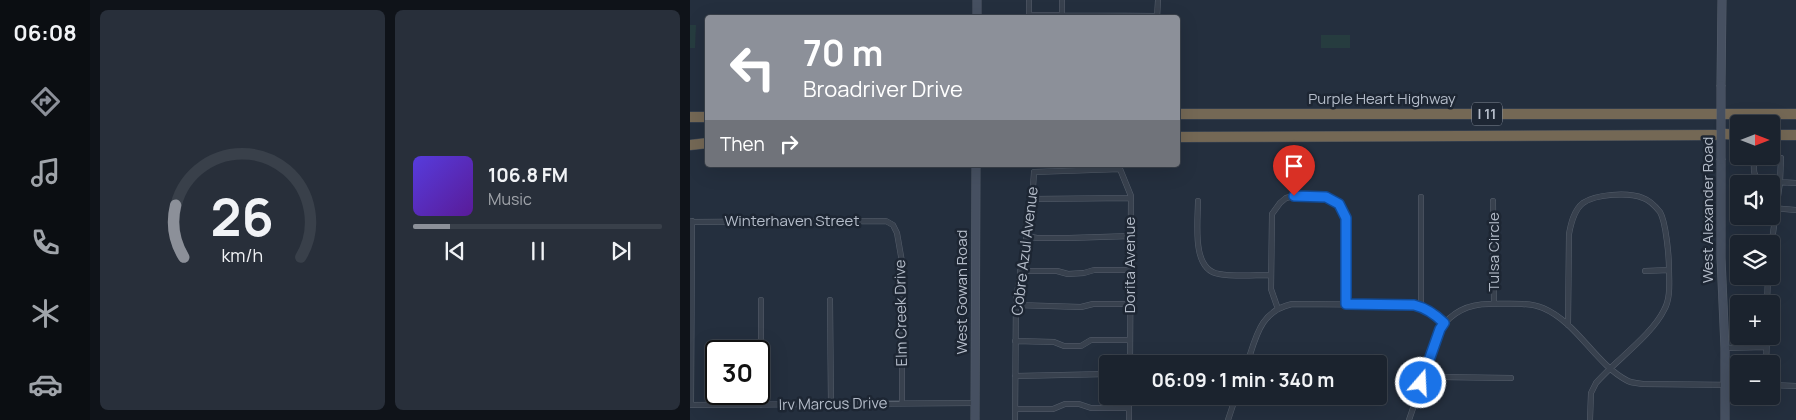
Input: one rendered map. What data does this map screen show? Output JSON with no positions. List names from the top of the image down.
{
  "streets": {
    "highway": ["Purple Heart Highway", "I 11"],
    "main road": ["West Alexander Road", "West Gowan Road"],
    "street": [
      "Winterhaven Street",
      "Cobre Azul Avenue",
      "Tulsa Circle",
      "Dorita Avenue",
      "Elm Creek Drive",
      "Irv Marcus Drive"
    ]
  },
  "crossings": [
    ["Winterhaven Street", "Elm Creek Drive"],
    ["Cobre Azul Avenue", "Dorita Avenue"],
    ["West Gowan Road", "Irv Marcus Drive"],
    ["Elm Creek Drive", "Irv Marcus Drive"]
  ],
  "north": "right",
  "page": {
    "tabs": "06:08",
    "turn": ["70 m", "Broadriver Drive"],
    "map_buttons": ["+", "−"],
    "then": "Then",
    "song": ["106.8 FM", "Music"],
    "limit": "30",
    "trip": "06:09 · 1 min · 340 m",
    "gauge": ["26", "km/h"]
  }
}
